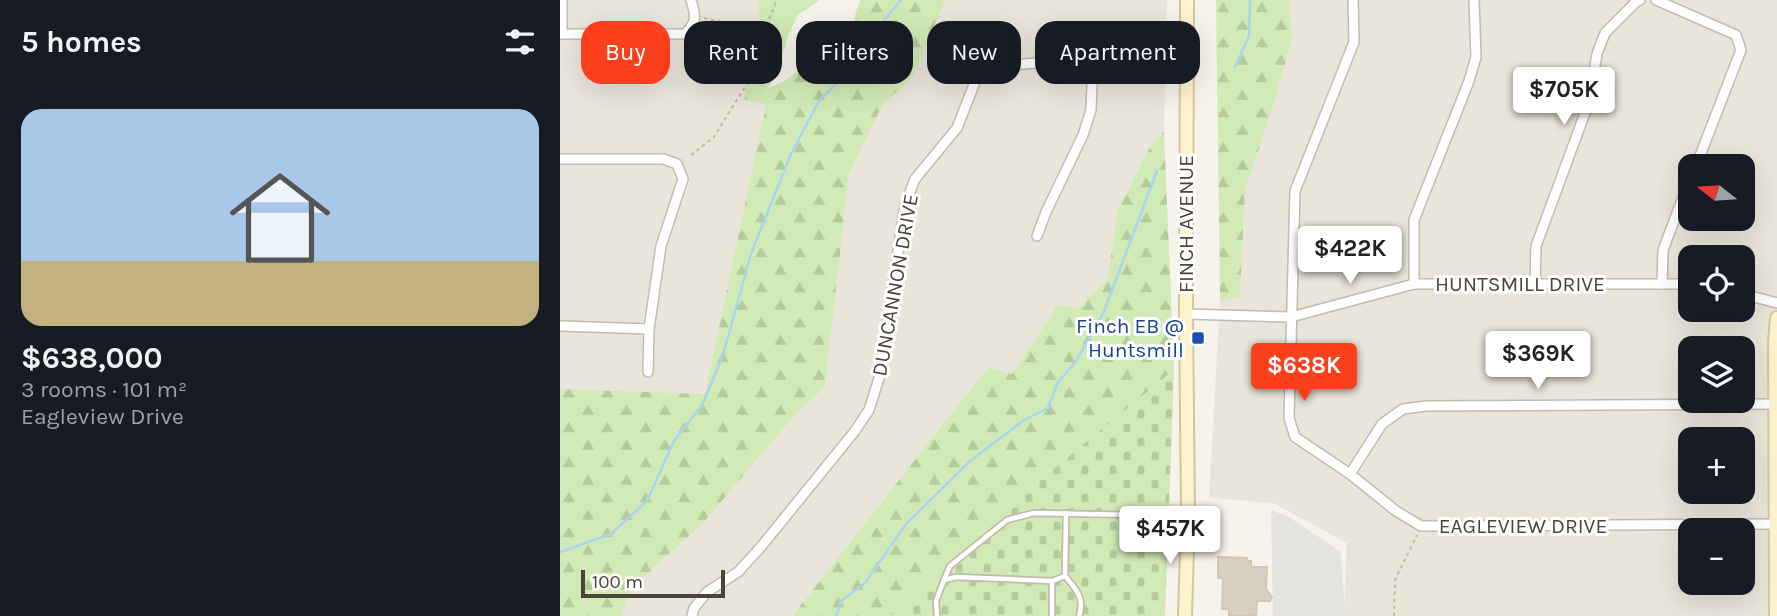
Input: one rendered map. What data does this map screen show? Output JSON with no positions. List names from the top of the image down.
{
  "streets": {
    "main road": ["FINCH AVENUE"],
    "street": ["HUNTSMILL DRIVE", "DUNCANNON DRIVE", "EAGLEVIEW DRIVE"]
  },
  "crossings": [
    ["FINCH AVENUE", "HUNTSMILL DRIVE"],
    ["HUNTSMILL DRIVE", "EAGLEVIEW DRIVE"]
  ],
  "places": {
    "transit": ["Finch EB @ Huntsmill"]
  },
  "scale_bar": "100 m",
  "north": "left",
  "page": {
    "heading": "5 homes",
    "chip": [
      "Buy",
      "Rent",
      "Filters",
      "New",
      "Apartment"
    ],
    "price": [
      "$705K",
      "$422K",
      "$369K",
      "$638K",
      "$457K"
    ],
    "list": [
      {
        "name": "$638,000",
        "note": "3 rooms · 101 m² · Eagleview Drive"
      }
    ],
    "map_buttons": ["+", "−"],
    "scale": "100 m"
  }
}
